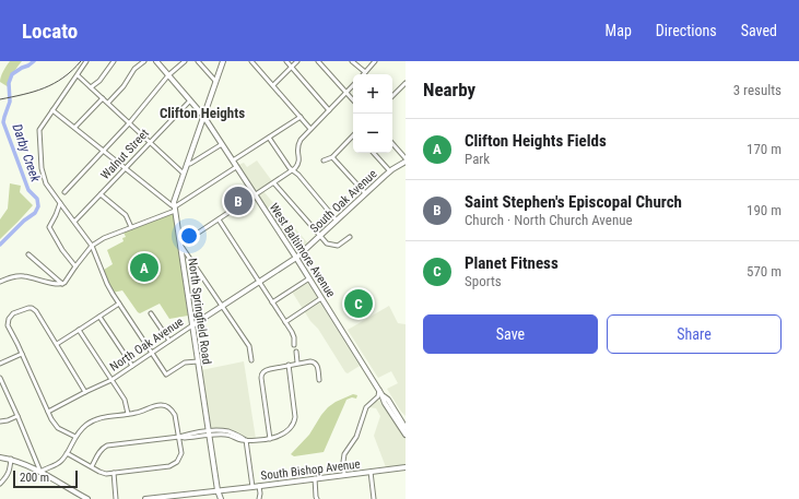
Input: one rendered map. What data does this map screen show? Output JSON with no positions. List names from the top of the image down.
{
  "streets": {
    "main road": [
      "South Oak Avenue",
      "West Baltimore Avenue",
      "North Springfield Road",
      "North Oak Avenue",
      "South Bishop Avenue"
    ],
    "street": ["Walnut Street"]
  },
  "crossings": [
    ["Walnut Street", "West Baltimore Avenue"],
    ["South Oak Avenue", "West Baltimore Avenue"],
    ["South Oak Avenue", "North Oak Avenue"],
    ["West Baltimore Avenue", "North Springfield Road"],
    ["West Baltimore Avenue", "North Oak Avenue"],
    ["North Springfield Road", "North Oak Avenue"],
    ["North Springfield Road", "South Bishop Avenue"]
  ],
  "districts": ["Clifton Heights"],
  "water": ["Darby Creek"],
  "scale_bar": "200 m",
  "page": {
    "header": "Locato",
    "nav": ["Map", "Directions", "Saved"],
    "heading": ["Nearby", "3 results"],
    "map_buttons": ["+", "−"],
    "list": [
      {
        "mark": "A",
        "name": "Clifton Heights Fields",
        "note": "Park",
        "value": "170 m"
      },
      {
        "mark": "B",
        "name": "Saint Stephen's Episcopal Church",
        "note": "Church · North Church Avenue",
        "value": "190 m"
      },
      {
        "mark": "C",
        "name": "Planet Fitness",
        "note": "Sports",
        "value": "570 m"
      }
    ],
    "pins": ["B", "A", "C"],
    "buttons": ["Save", "Share"],
    "scale": "200 m"
  }
}
